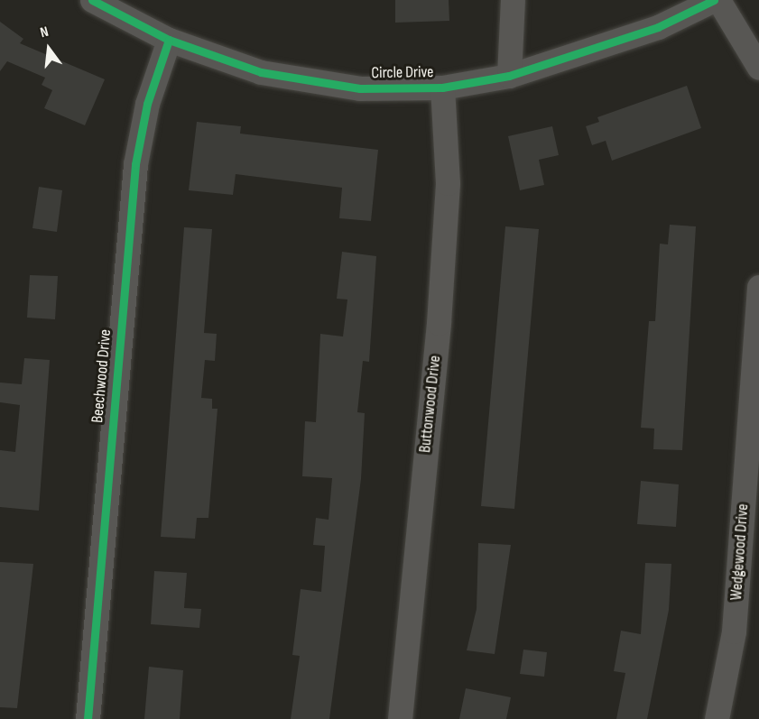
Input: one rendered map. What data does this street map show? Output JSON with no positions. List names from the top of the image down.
{
  "streets": {
    "street": [
      "Circle Drive",
      "Beechwood Drive",
      "Buttonwood Drive",
      "Wedgewood Drive"
    ]
  },
  "crossings": [
    ["Circle Drive", "Beechwood Drive"],
    ["Circle Drive", "Buttonwood Drive"]
  ],
  "north": "top"
}
